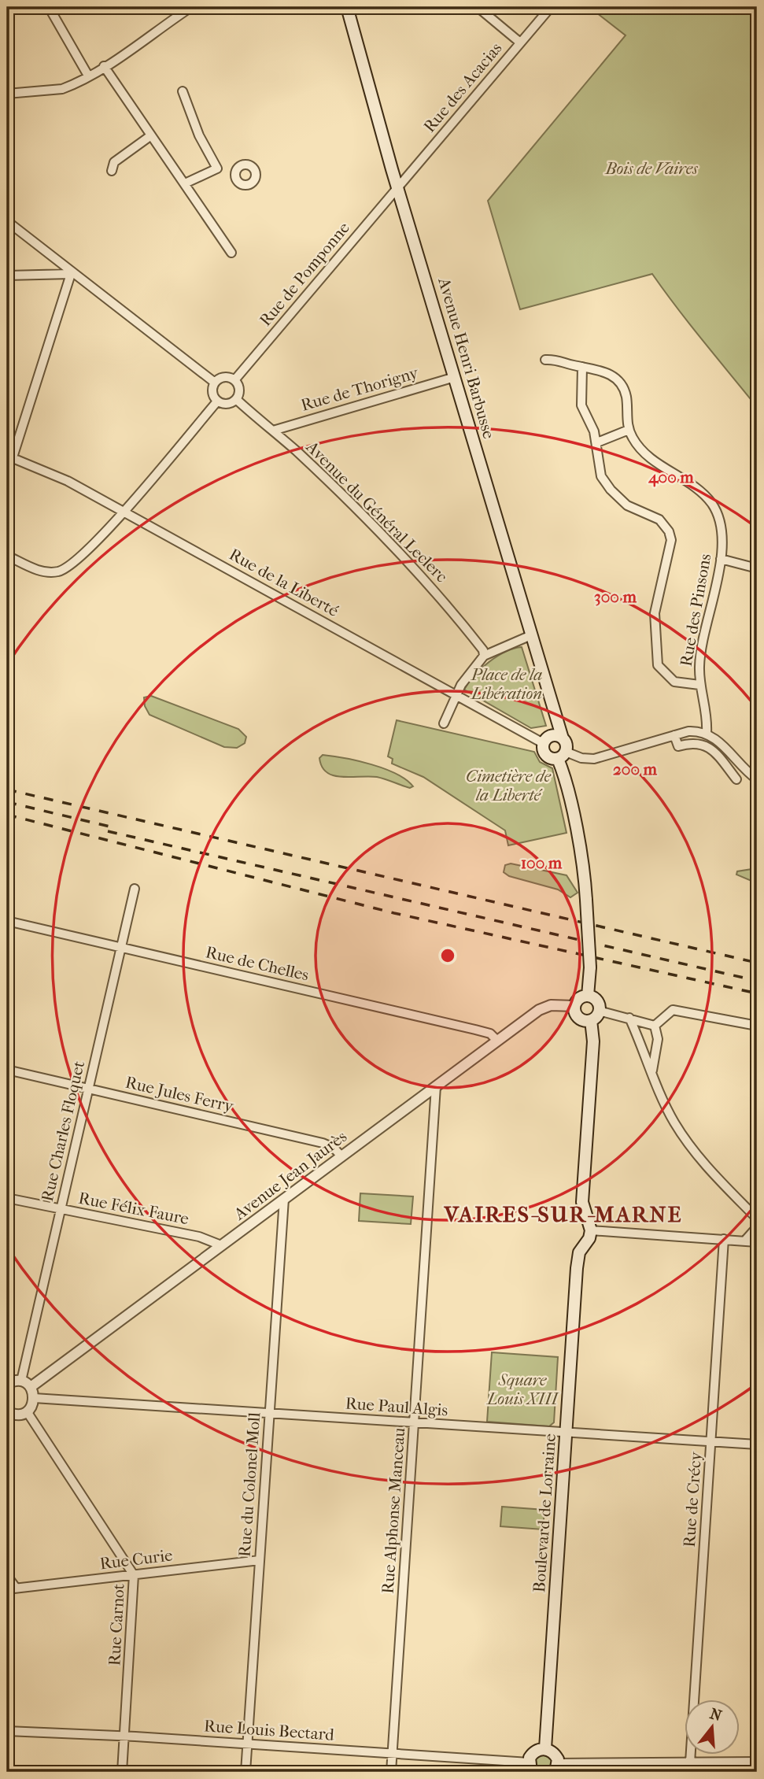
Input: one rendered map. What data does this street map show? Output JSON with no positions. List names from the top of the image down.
{
  "streets": {
    "main road": ["Avenue Henri Barbusse", "Boulevard de Lorraine"],
    "street": [
      "Rue des Acacias",
      "Rue de Pomponne",
      "Rue de Thorigny",
      "Avenue du Général Leclerc",
      "Rue de la Liberté",
      "Rue des Pinsons",
      "Rue de Chelles",
      "Rue Jules Ferry",
      "Rue Charles Floquet",
      "Avenue Jean Jaurès",
      "Rue Félix Faure",
      "Rue Paul Algis",
      "Rue du Colonel Moll",
      "Rue de Crécy",
      "Rue Alphonse Manceau",
      "Rue Curie",
      "Rue Carnot",
      "Rue Louis Bectard"
    ]
  },
  "crossings": [
    ["Rue des Acacias", "Rue de Pomponne"],
    ["Rue des Acacias", "Avenue Henri Barbusse"],
    ["Rue de Pomponne", "Avenue Henri Barbusse"],
    ["Rue de Pomponne", "Avenue du Général Leclerc"],
    ["Avenue Henri Barbusse", "Rue de Thorigny"],
    ["Avenue Henri Barbusse", "Rue de la Liberté"],
    ["Rue de Thorigny", "Avenue du Général Leclerc"],
    ["Rue de Chelles", "Rue Charles Floquet"],
    ["Rue de Chelles", "Avenue Jean Jaurès"],
    ["Rue Jules Ferry", "Rue Charles Floquet"],
    ["Rue Jules Ferry", "Avenue Jean Jaurès"],
    ["Rue Charles Floquet", "Avenue Jean Jaurès"],
    ["Rue Charles Floquet", "Rue Félix Faure"],
    ["Avenue Jean Jaurès", "Rue Félix Faure"],
    ["Avenue Jean Jaurès", "Rue du Colonel Moll"],
    ["Avenue Jean Jaurès", "Rue Alphonse Manceau"],
    ["Rue Paul Algis", "Rue du Colonel Moll"],
    ["Rue Paul Algis", "Rue de Crécy"],
    ["Rue Paul Algis", "Rue Alphonse Manceau"],
    ["Rue Paul Algis", "Boulevard de Lorraine"],
    ["Rue du Colonel Moll", "Rue Curie"],
    ["Rue du Colonel Moll", "Rue Louis Bectard"],
    ["Rue Alphonse Manceau", "Rue Louis Bectard"],
    ["Rue Curie", "Rue Carnot"],
    ["Rue Carnot", "Rue Louis Bectard"]
  ],
  "districts": ["VAIRES-SUR-MARNE"],
  "parks": [
    "Bois de Vaires",
    "Place de la Libération",
    "Cimetière de la Liberté",
    "Square Louis XIII"
  ],
  "north": "top",
  "rings": [
    "400 m",
    "300 m",
    "200 m",
    "100 m"
  ]
}
